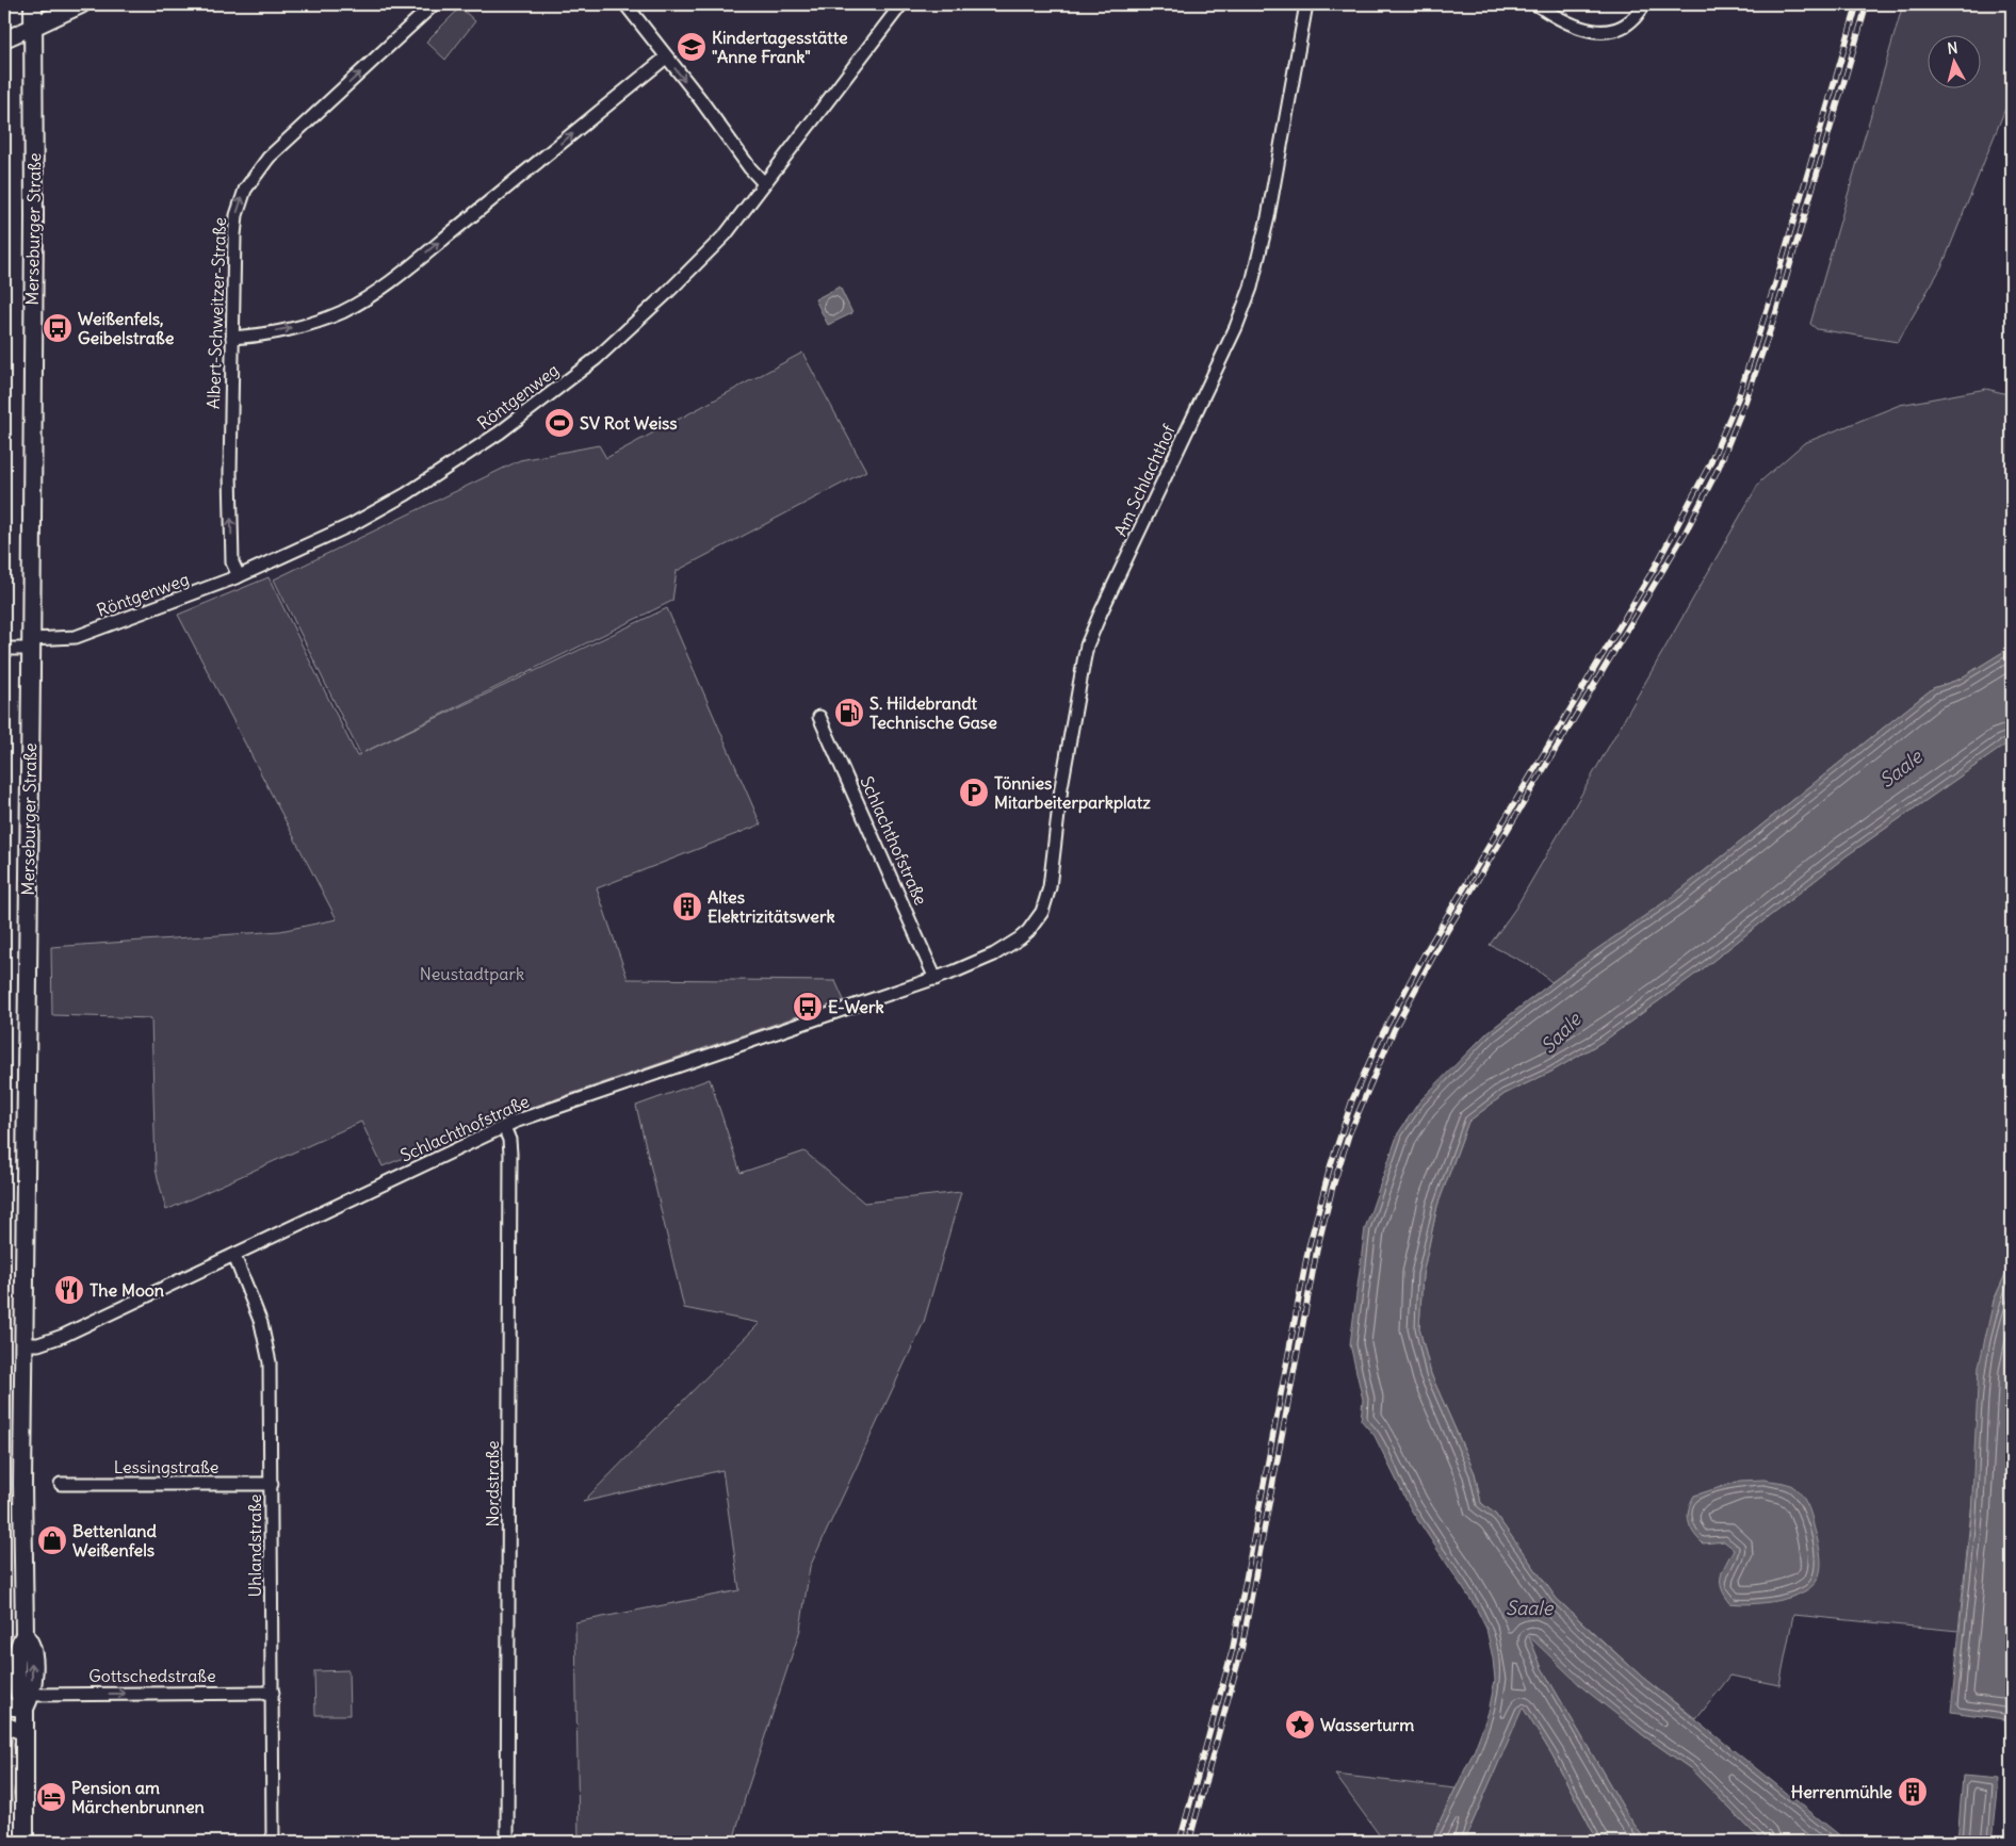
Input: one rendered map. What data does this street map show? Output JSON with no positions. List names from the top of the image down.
{
  "streets": {
    "main road": ["Merseburger Straße"],
    "street": [
      "Albert-Schweitzer-Straße",
      "Röntgenweg",
      "Am Schlachthof",
      "Schlachthofstraße",
      "Lessingstraße",
      "Nordstraße",
      "Uhlandstraße",
      "Gottschedstraße"
    ]
  },
  "crossings": [
    ["Merseburger Straße", "Röntgenweg"],
    ["Merseburger Straße", "Schlachthofstraße"],
    ["Merseburger Straße", "Gottschedstraße"],
    ["Albert-Schweitzer-Straße", "Röntgenweg"],
    ["Am Schlachthof", "Schlachthofstraße"],
    ["Schlachthofstraße", "Nordstraße"],
    ["Schlachthofstraße", "Uhlandstraße"],
    ["Lessingstraße", "Uhlandstraße"],
    ["Uhlandstraße", "Gottschedstraße"]
  ],
  "one_way": ["Albert-Schweitzer-Straße", "Gottschedstraße"],
  "water": ["Saale"],
  "parks": ["Neustadtpark"],
  "places": {
    "school or university": ["Kindertagesstätte \"Anne Frank\""],
    "bus stop": ["Weißenfels, Geibelstraße", "E-Werk"],
    "sports": ["SV Rot Weiss"],
    "fuel station": ["S. Hildebrandt Technische Gase"],
    "parking": ["Tönnies Mitarbeiterparkplatz"],
    "building": ["Altes Elektrizitätswerk", "Herrenmühle"],
    "restaurant": ["The Moon"],
    "shop": ["Bettenland Weißenfels"],
    "place": ["Wasserturm"],
    "hotel": ["Pension am Märchenbrunnen"]
  },
  "north": "top"
}
